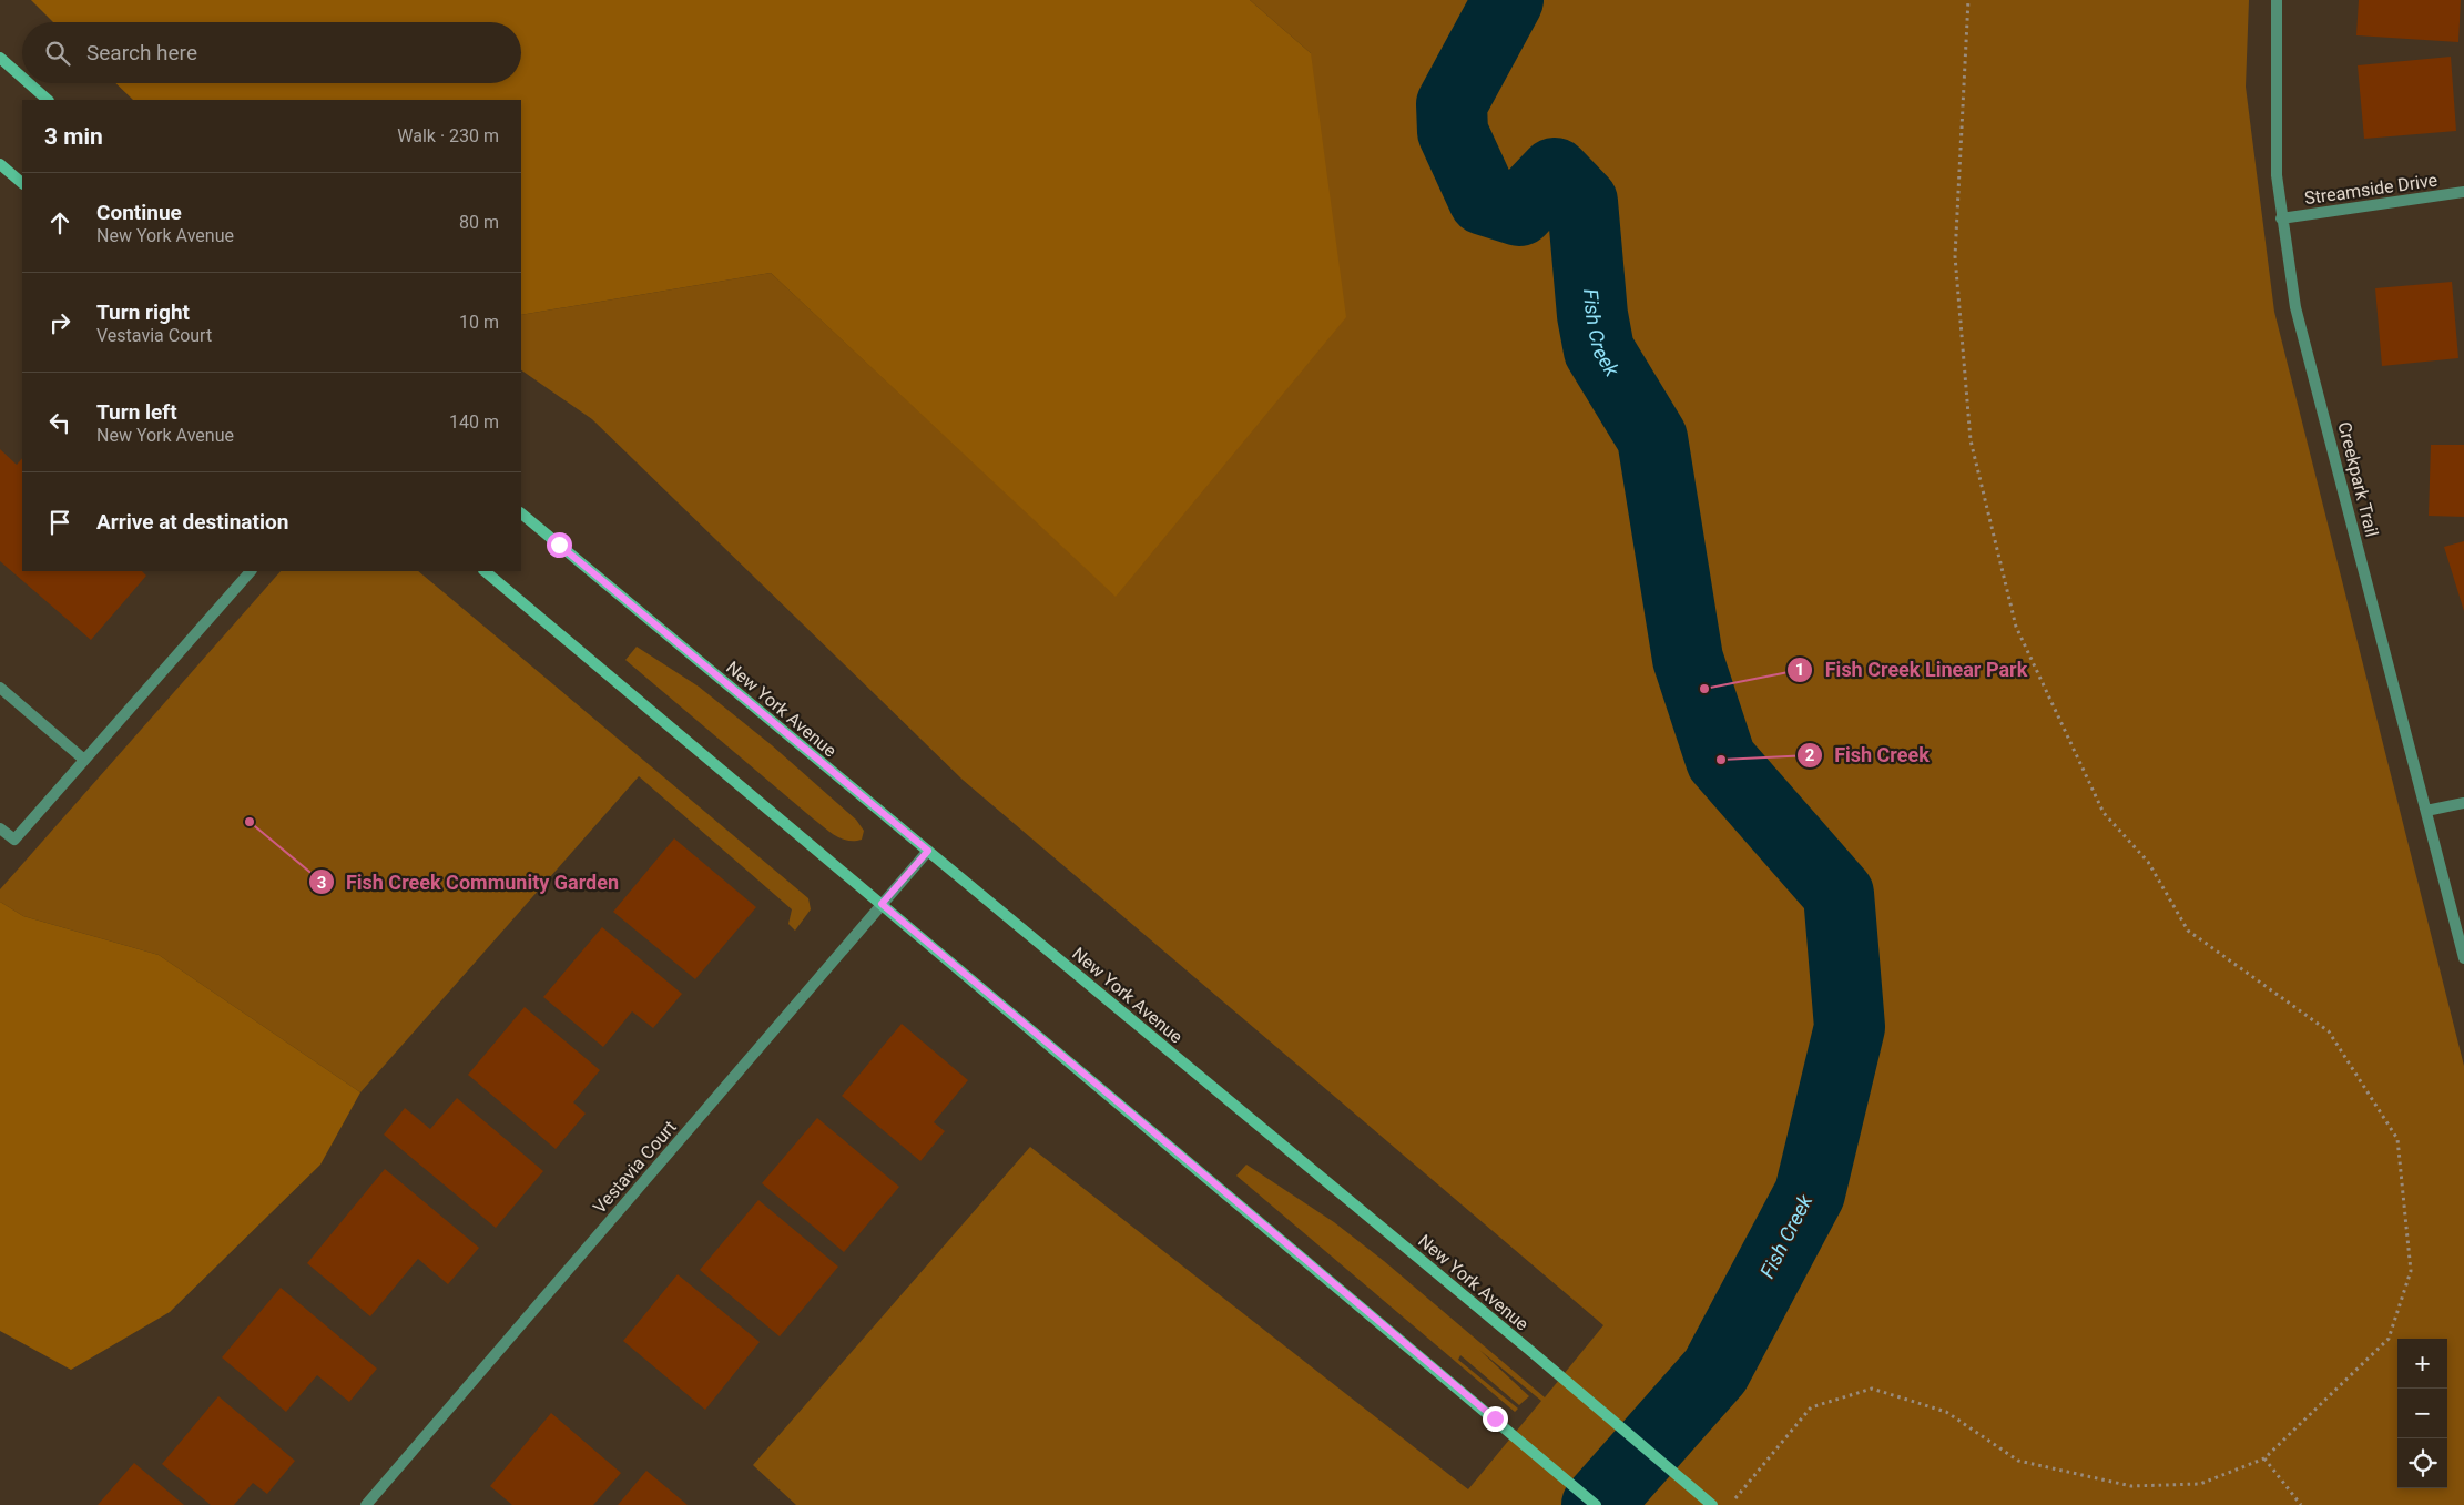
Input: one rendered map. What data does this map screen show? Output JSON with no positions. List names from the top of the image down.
{
  "streets": {
    "main road": ["New York Avenue"],
    "street": ["Streamside Drive", "Creekpark Trail", "Vestavia Court"]
  },
  "crossings": [
    ["Streamside Drive", "Creekpark Trail"],
    ["New York Avenue", "Vestavia Court"]
  ],
  "water": ["Fish Creek"],
  "places": ["Fish Creek Linear Park", "Fish Creek", "Fish Creek Community Garden"],
  "page": {
    "search": "Search here",
    "heading": ["3 min", "Walk · 230 m"],
    "list": [
      ["Continue", "New York Avenue", "80 m"],
      ["Turn right", "Vestavia Court", "10 m"],
      ["Turn left", "New York Avenue", "140 m"],
      "Arrive at destination"
    ],
    "map_buttons": ["+", "−"]
  }
}
